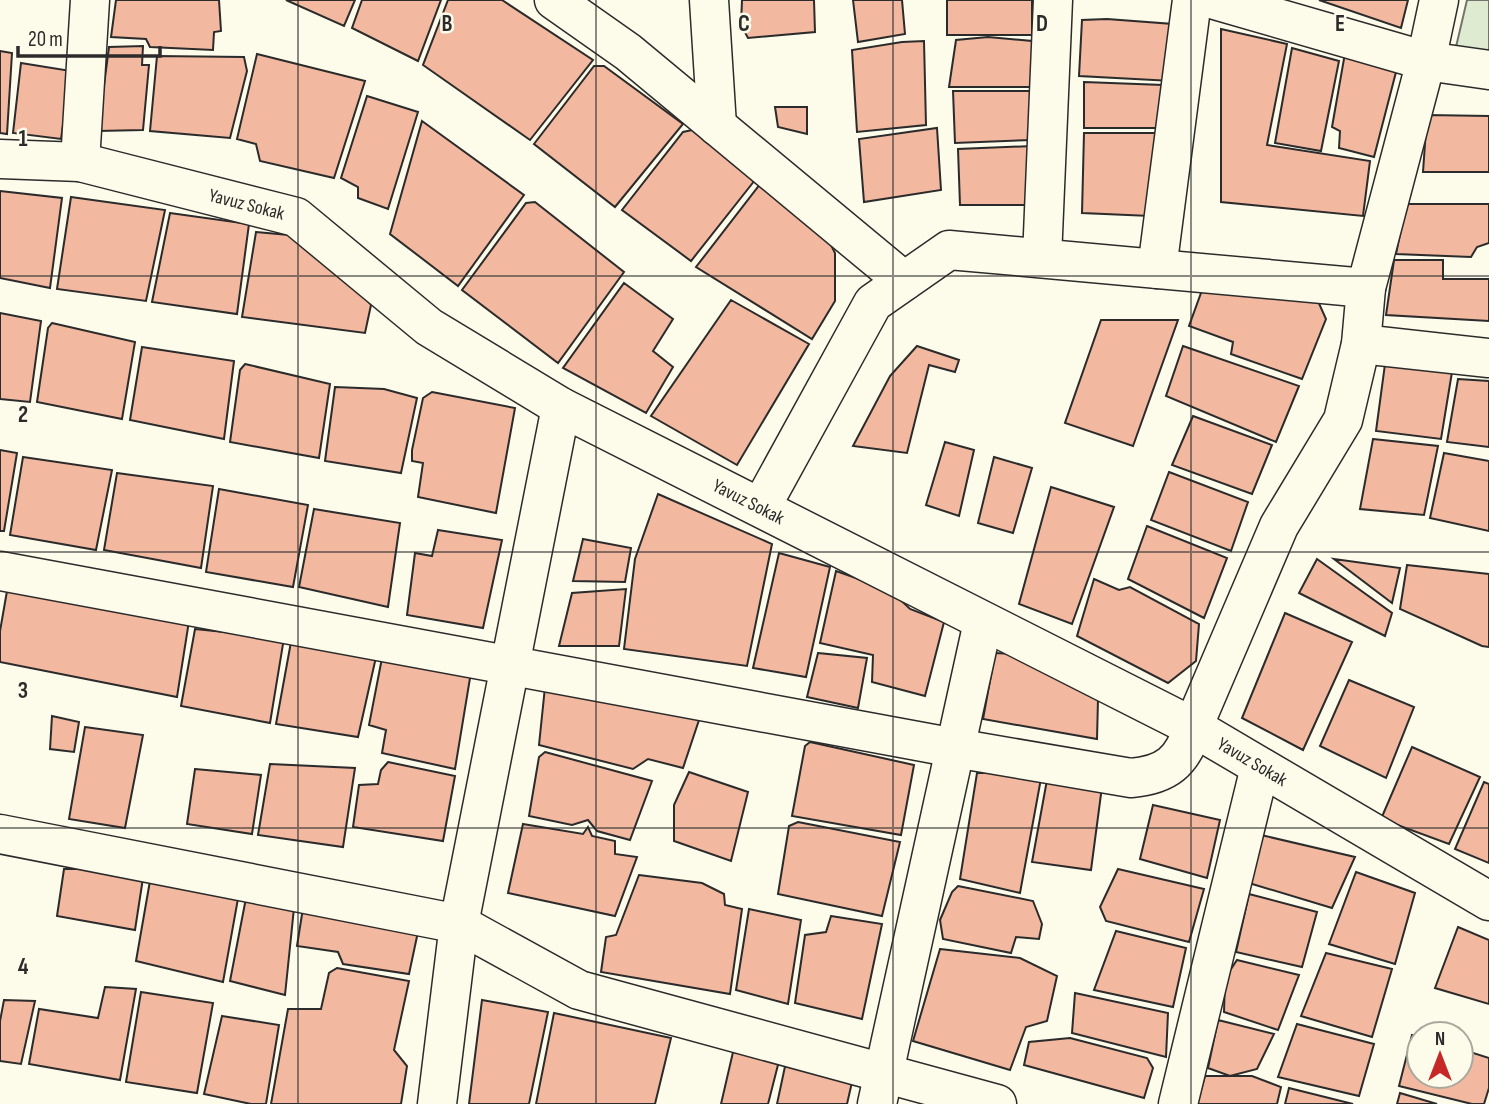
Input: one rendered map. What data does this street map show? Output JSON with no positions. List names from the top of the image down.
{
  "streets": {
    "street": ["Yavuz Sokak"]
  },
  "scale_bar": "20 m",
  "north": "top",
  "grid": {
    "columns": [
      "B",
      "C",
      "D",
      "E"
    ],
    "rows": [
      "1",
      "2",
      "3",
      "4"
    ]
  }
}
